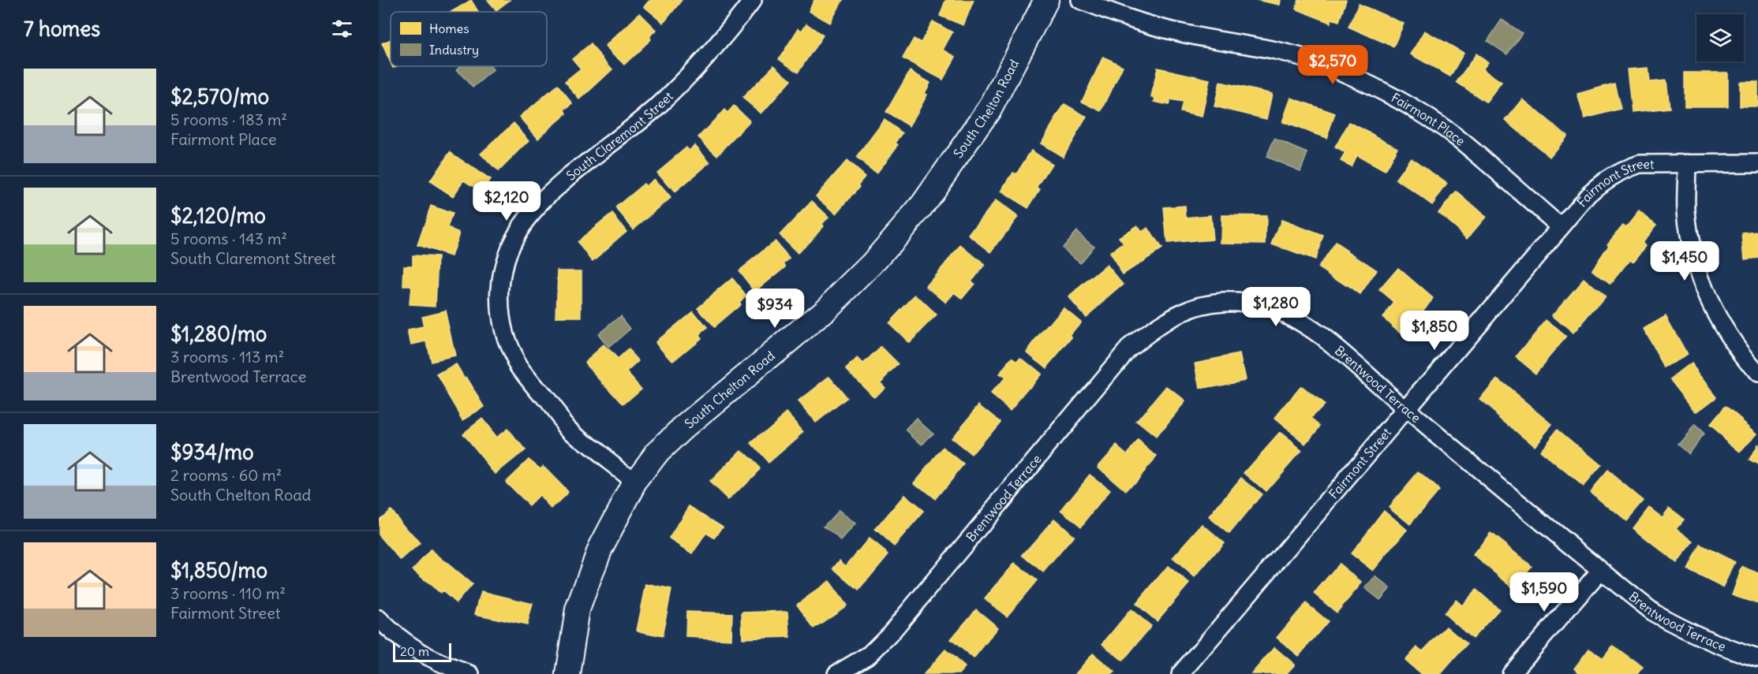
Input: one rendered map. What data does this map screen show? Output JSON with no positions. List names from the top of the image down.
{
  "streets": {
    "main road": ["South Chelton Road"],
    "street": [
      "Fairmont Place",
      "South Claremont Street",
      "Fairmont Street",
      "Brentwood Terrace"
    ]
  },
  "crossings": [
    ["South Chelton Road", "South Claremont Street"],
    ["Fairmont Place", "Fairmont Street"],
    ["Fairmont Street", "Brentwood Terrace"]
  ],
  "legend": ["Homes", "Industry"],
  "scale_bar": "20 m",
  "page": {
    "heading": "7 homes",
    "price": [
      "$2,570",
      "$2,120",
      "$1,450",
      "$1,280",
      "$934",
      "$1,850",
      "$1,590"
    ],
    "list": [
      {
        "name": "$2,570/mo",
        "note": "5 rooms · 183 m² · Fairmont Place"
      },
      {
        "name": "$2,120/mo",
        "note": "5 rooms · 143 m² · South Claremont Street"
      },
      {
        "name": "$1,280/mo",
        "note": "3 rooms · 113 m² · Brentwood Terrace"
      },
      {
        "name": "$934/mo",
        "note": "2 rooms · 60 m² · South Chelton Road"
      },
      {
        "name": "$1,850/mo",
        "note": "3 rooms · 110 m² · Fairmont Street"
      }
    ],
    "scale": "20 m"
  }
}
